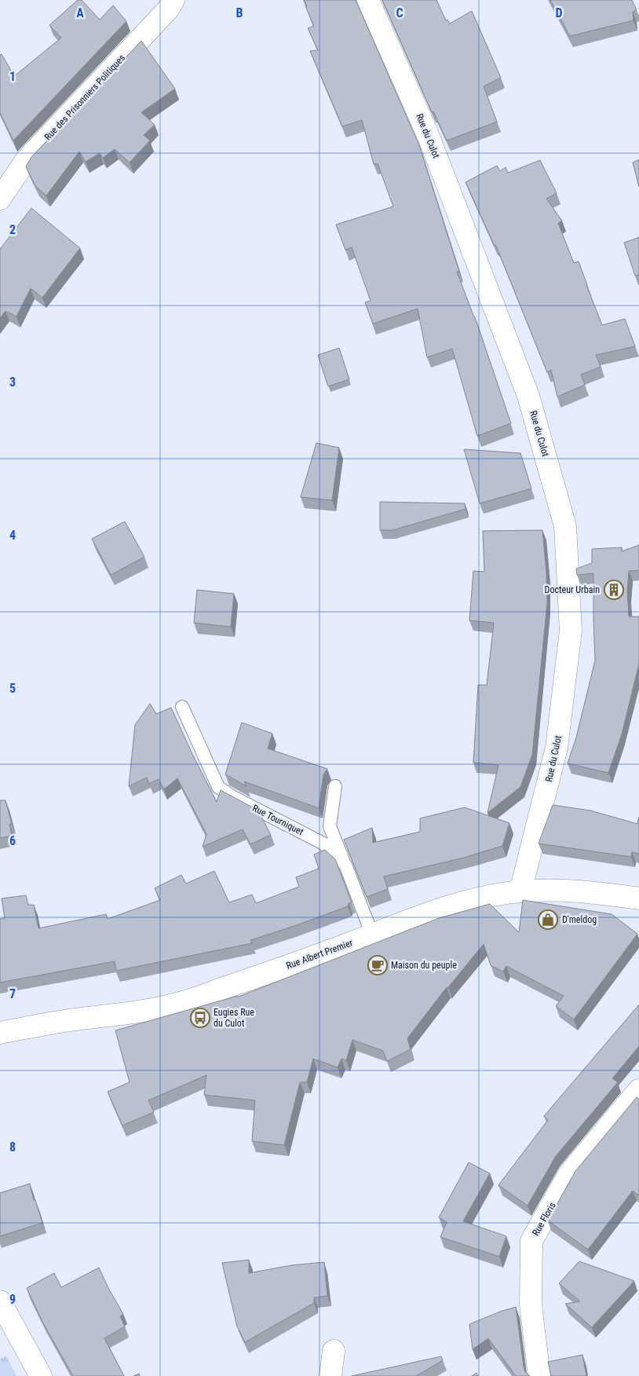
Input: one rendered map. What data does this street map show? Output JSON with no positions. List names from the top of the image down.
{
  "streets": {
    "street": [
      "Rue des Prisonniers Politiques",
      "Rue du Culot",
      "Rue Albert Premier",
      "Rue Floris"
    ],
    "lane": ["Rue Tourniquet"]
  },
  "crossings": [
    ["Rue du Culot", "Rue Albert Premier"],
    ["Rue Tourniquet", "Rue Albert Premier"]
  ],
  "places": {
    "building": ["Docteur Urbain"],
    "shop": ["D'meldog"],
    "cafe": ["Maison du peuple"],
    "bus stop": ["Eugies Rue du Culot"]
  },
  "grid": {
    "columns": [
      "A",
      "B",
      "C",
      "D"
    ],
    "rows": [
      "1",
      "2",
      "3",
      "4",
      "5",
      "6",
      "7",
      "8",
      "9"
    ]
  }
}
